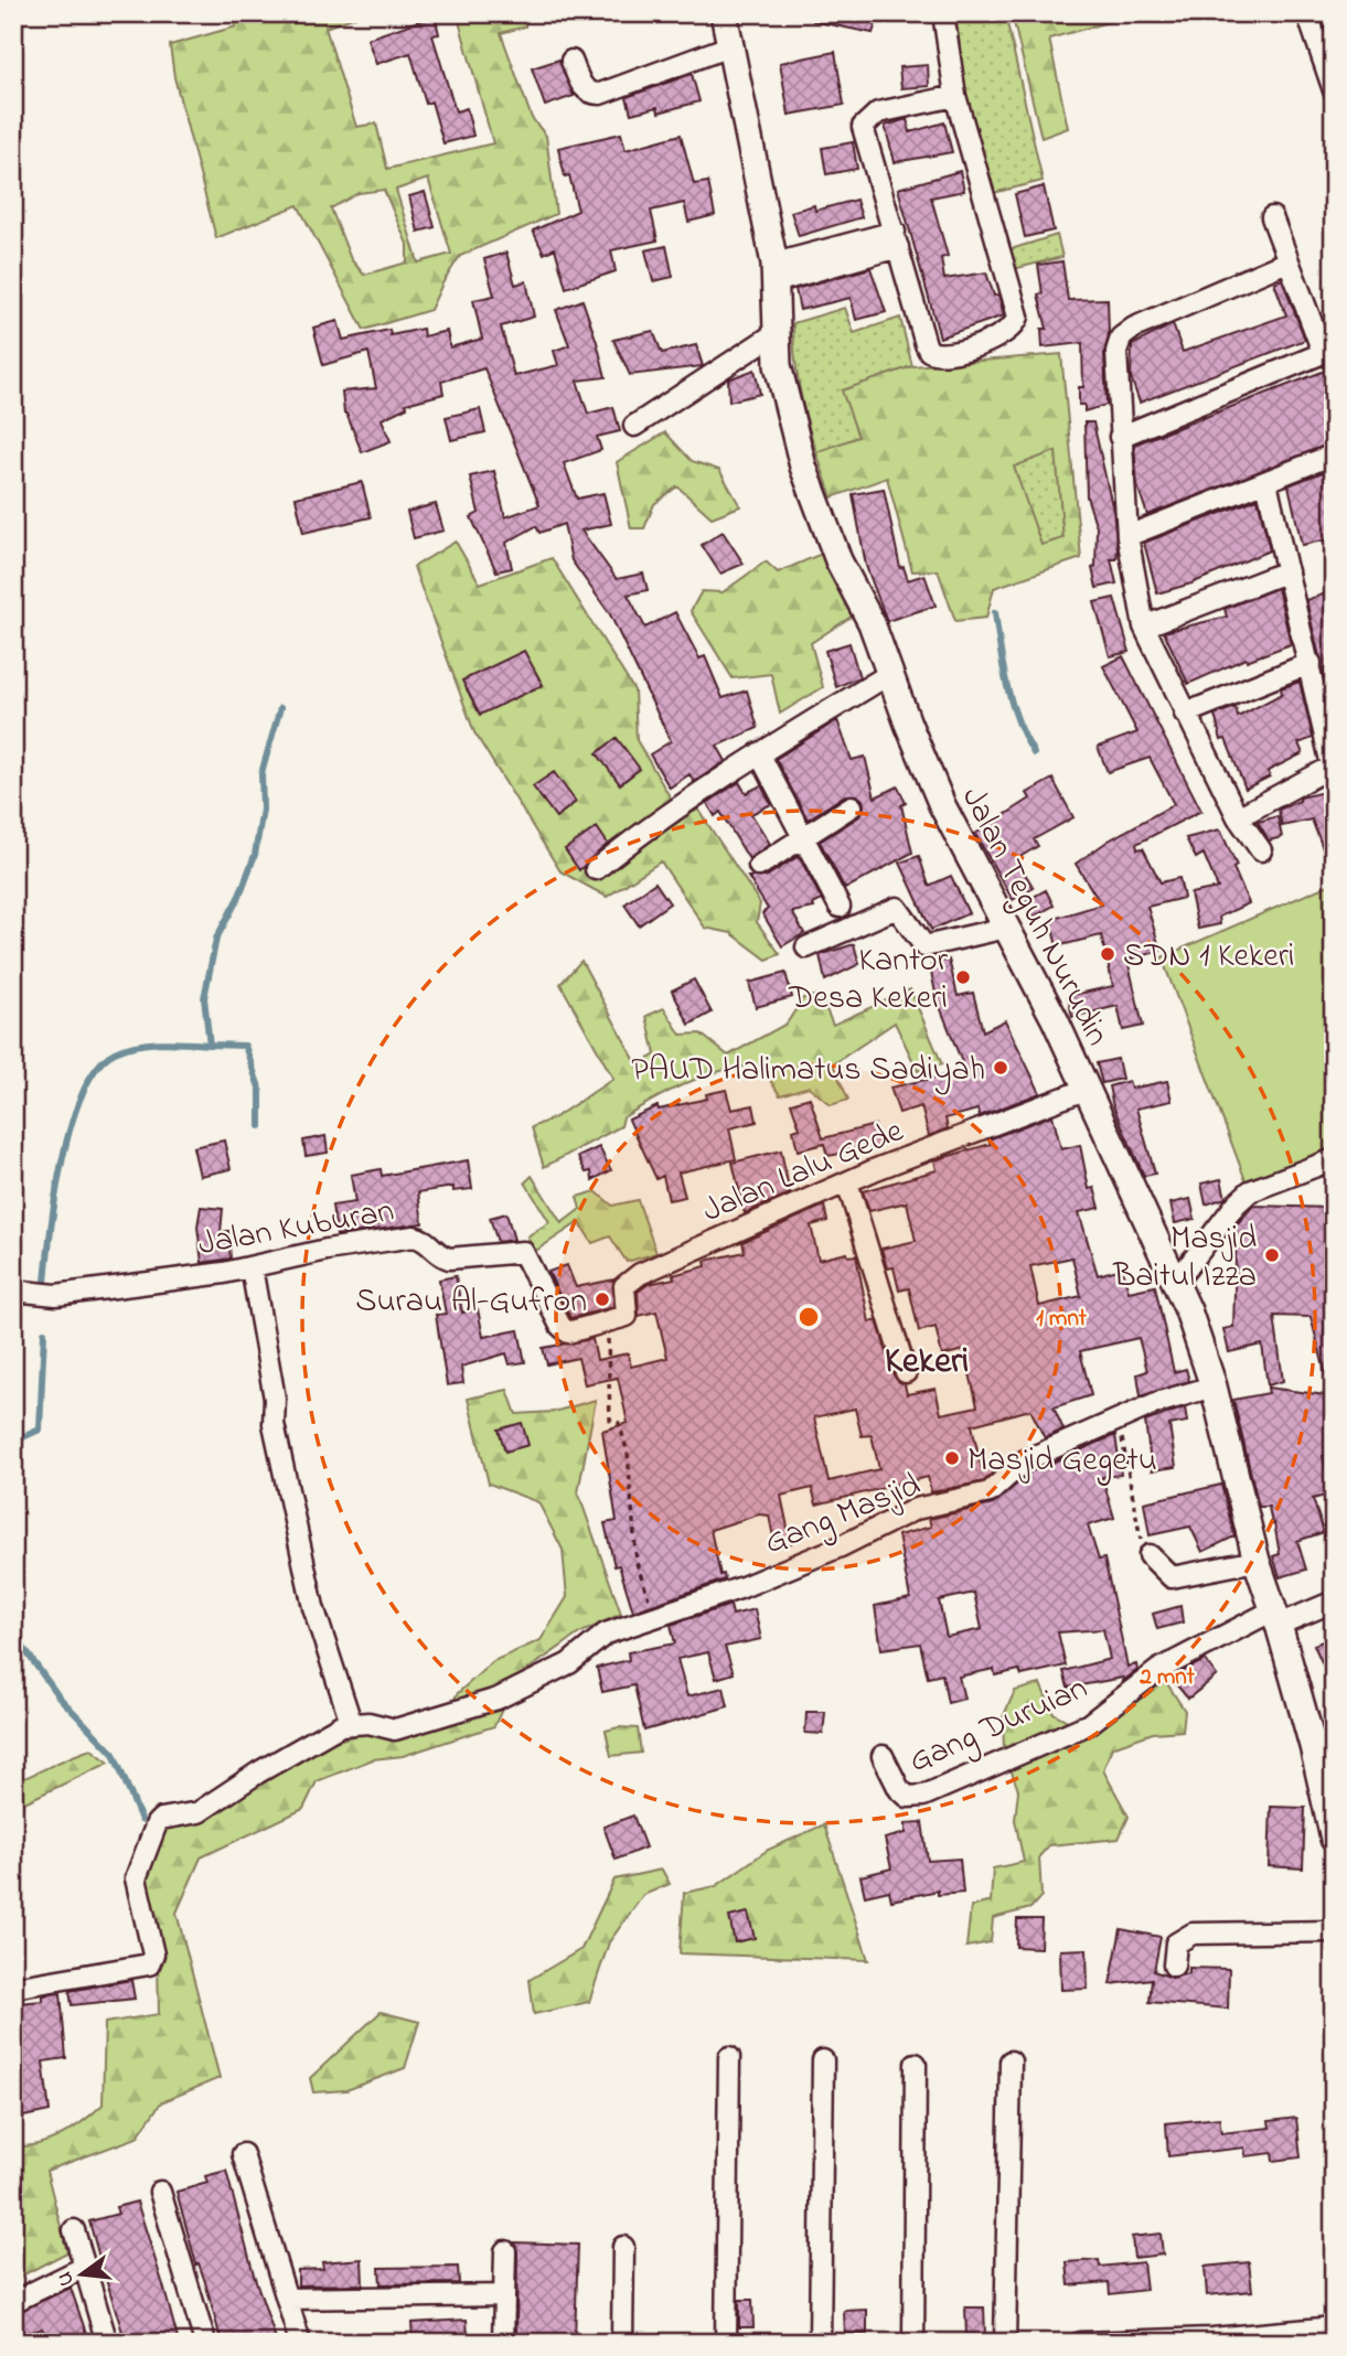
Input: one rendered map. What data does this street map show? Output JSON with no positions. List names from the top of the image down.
{
  "streets": {
    "street": [
      "Jalan Teguh Nurudin",
      "Jalan Lalu Gede",
      "Jalan Kuburan",
      "Gang Masjid",
      "Gang Duruian"
    ]
  },
  "crossings": [
    ["Jalan Teguh Nurudin", "Jalan Lalu Gede"],
    ["Jalan Teguh Nurudin", "Gang Masjid"],
    ["Jalan Teguh Nurudin", "Gang Duruian"],
    ["Jalan Lalu Gede", "Jalan Kuburan"]
  ],
  "districts": ["Kekeri"],
  "places": [
    "SDN 1 Kekeri",
    "Kantor Desa Kekeri",
    "PAUD Halimatus Sadiyah",
    "Masjid Baitul Izza",
    "Surau Al-Gufron",
    "Masjid Gegetu"
  ],
  "north": "left",
  "rings": ["1 mnt", "2 mnt"]
}
